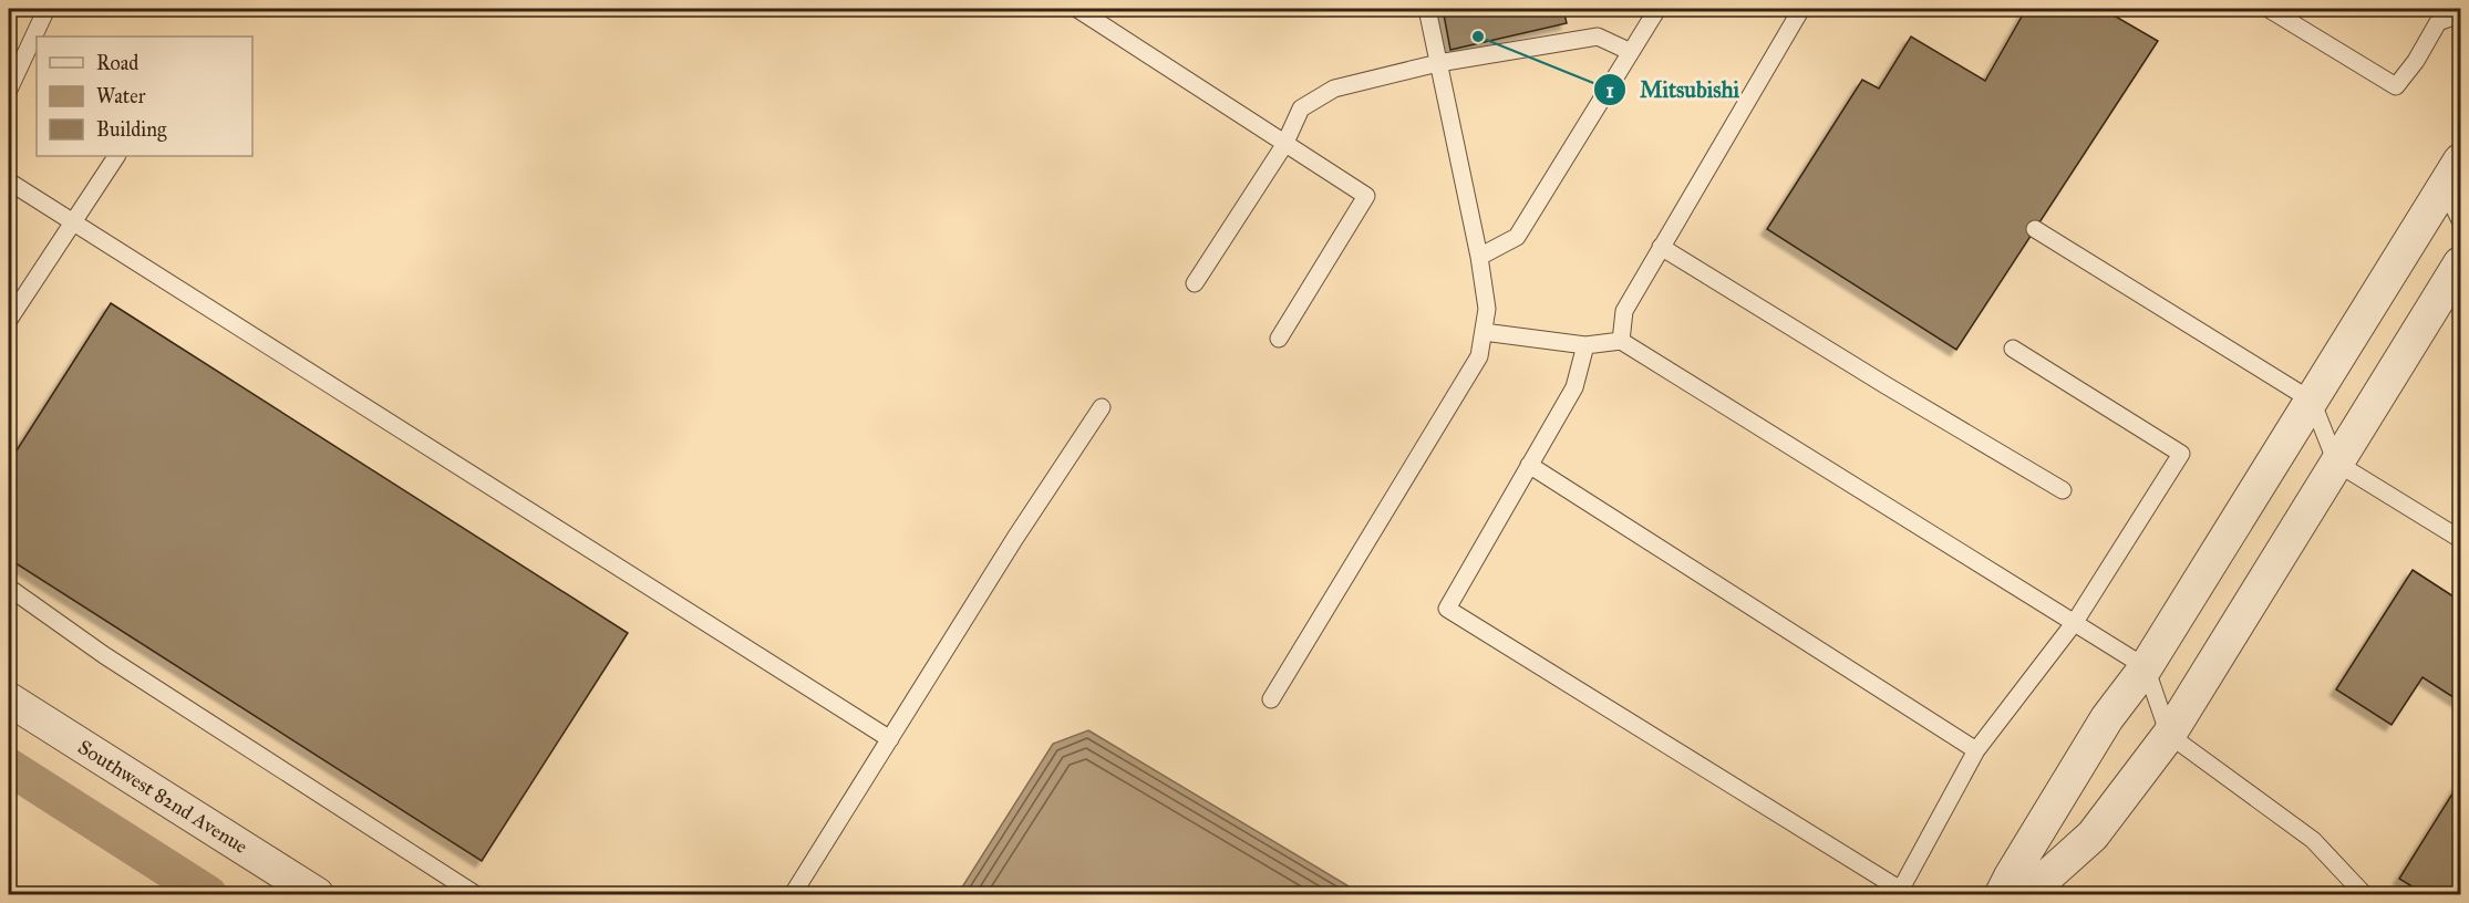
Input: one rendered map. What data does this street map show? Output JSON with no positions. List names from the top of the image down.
{
  "streets": {
    "street": ["Southwest 82nd Avenue"]
  },
  "places": ["Mitsubishi"],
  "legend": ["Road", "Water", "Building"]
}
